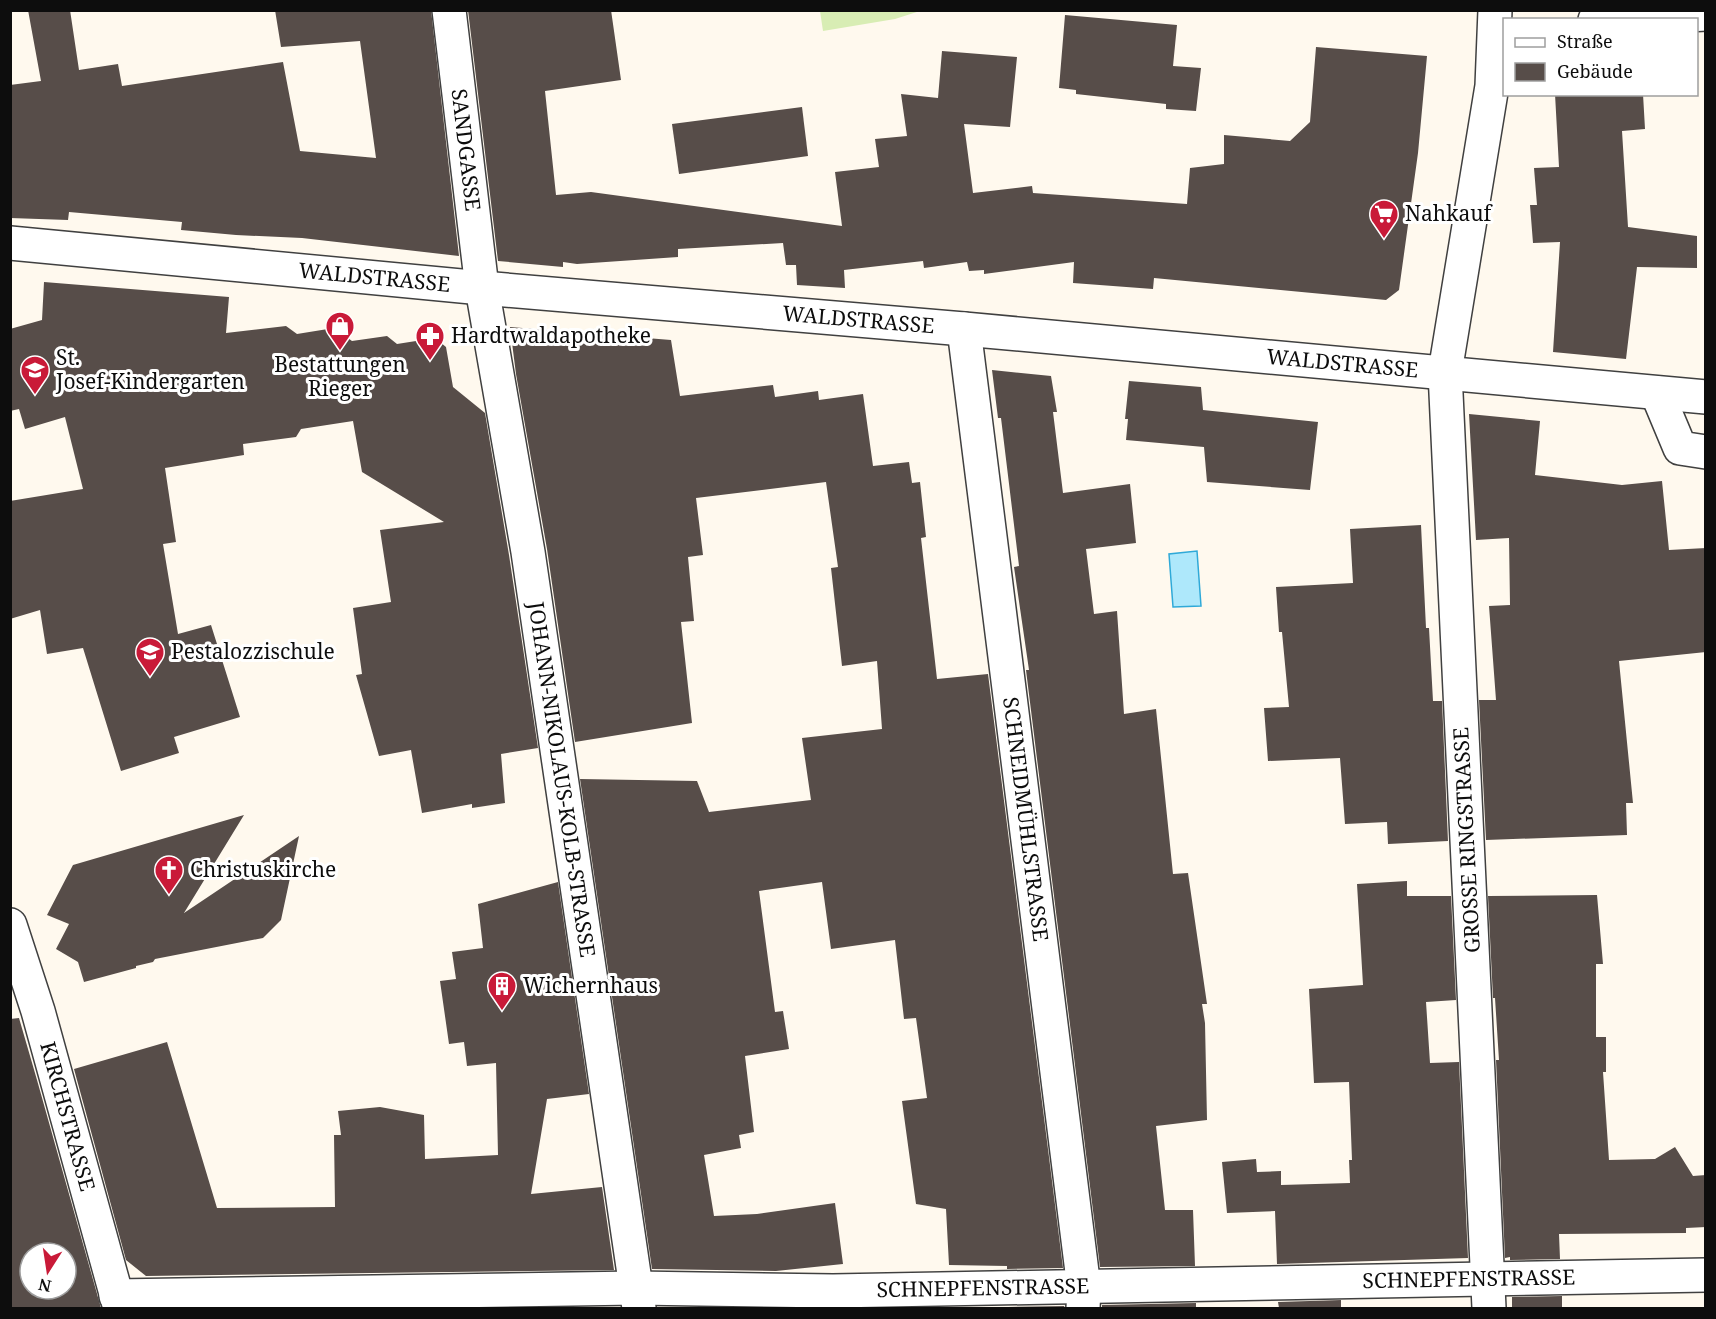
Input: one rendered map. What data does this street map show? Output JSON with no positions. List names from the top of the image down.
{
  "streets": {
    "street": [
      "SANDGASSE",
      "WALDSTRASSE",
      "JOHANN-NIKOLAUS-KOLB-STRASSE",
      "SCHNEIDMÜHLSTRASSE",
      "GROSSE RINGSTRASSE",
      "KIRCHSTRASSE",
      "SCHNEPFENSTRASSE"
    ]
  },
  "crossings": [
    ["SANDGASSE", "WALDSTRASSE"],
    ["SANDGASSE", "JOHANN-NIKOLAUS-KOLB-STRASSE"],
    ["WALDSTRASSE", "JOHANN-NIKOLAUS-KOLB-STRASSE"],
    ["WALDSTRASSE", "SCHNEIDMÜHLSTRASSE"],
    ["WALDSTRASSE", "GROSSE RINGSTRASSE"],
    ["JOHANN-NIKOLAUS-KOLB-STRASSE", "SCHNEPFENSTRASSE"],
    ["SCHNEIDMÜHLSTRASSE", "SCHNEPFENSTRASSE"],
    ["GROSSE RINGSTRASSE", "SCHNEPFENSTRASSE"],
    ["KIRCHSTRASSE", "SCHNEPFENSTRASSE"]
  ],
  "places": {
    "supermarket": ["Nahkauf"],
    "shop": ["Bestattungen Rieger"],
    "pharmacy": ["Hardtwaldapotheke"],
    "school or university": ["St. Josef-Kindergarten", "Pestalozzischule"],
    "church": ["Christuskirche"],
    "building": ["Wichernhaus"]
  },
  "legend": ["Straße", "Gebäude"],
  "north": "bottom"
}
